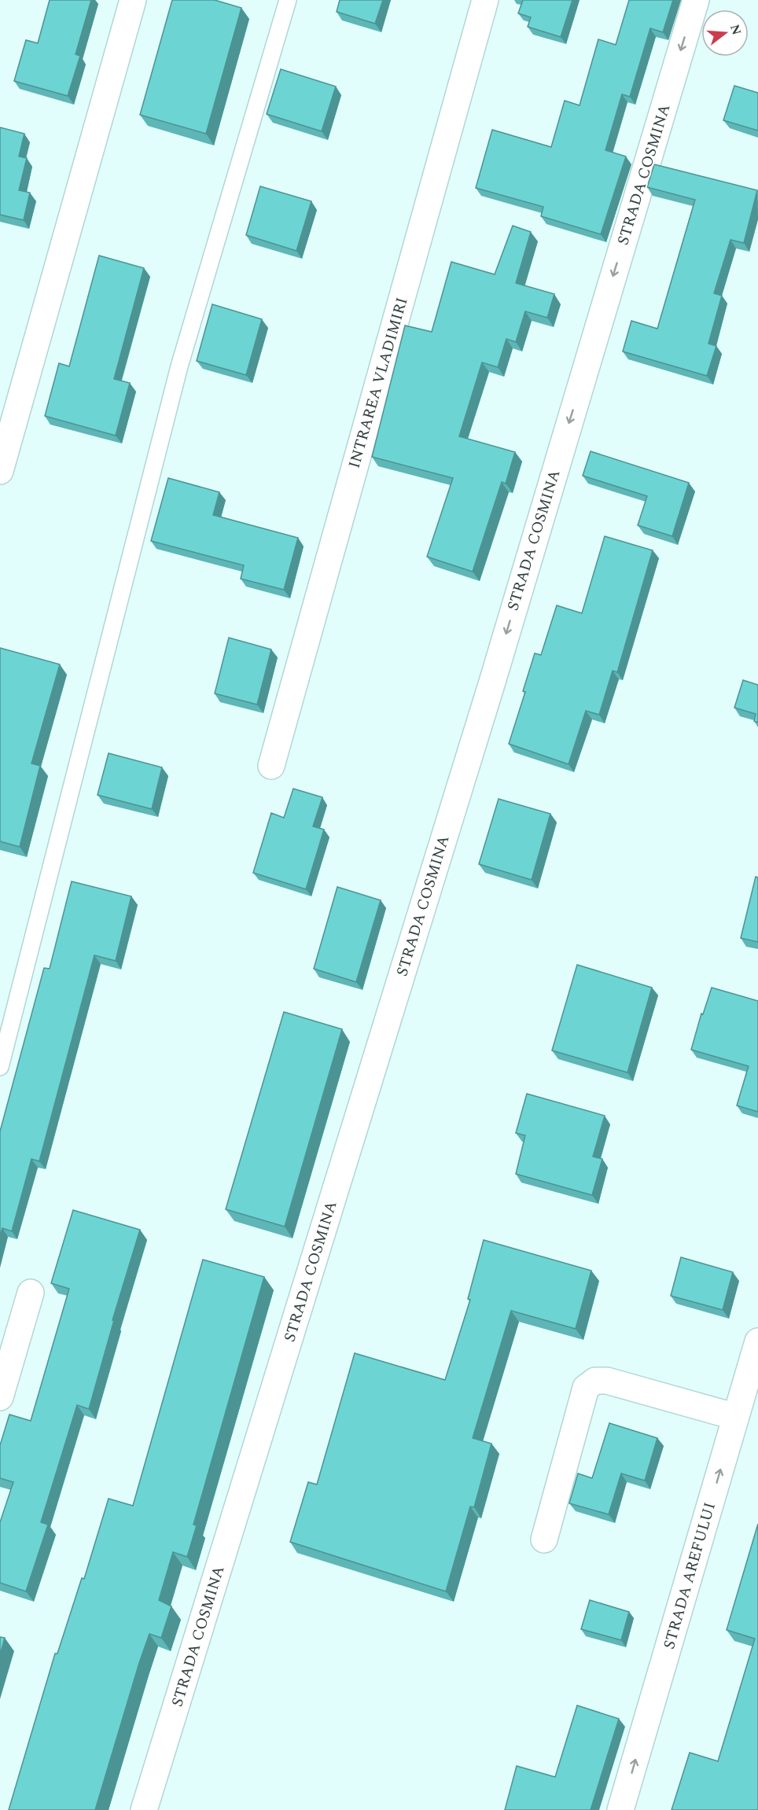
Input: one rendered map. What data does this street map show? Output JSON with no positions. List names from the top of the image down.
{
  "streets": {
    "street": ["STRADA COSMINA", "INTRAREA VLADIMIRI", "STRADA AREFULUI"]
  },
  "one_way": ["STRADA COSMINA", "STRADA AREFULUI"],
  "north": "right"
}
